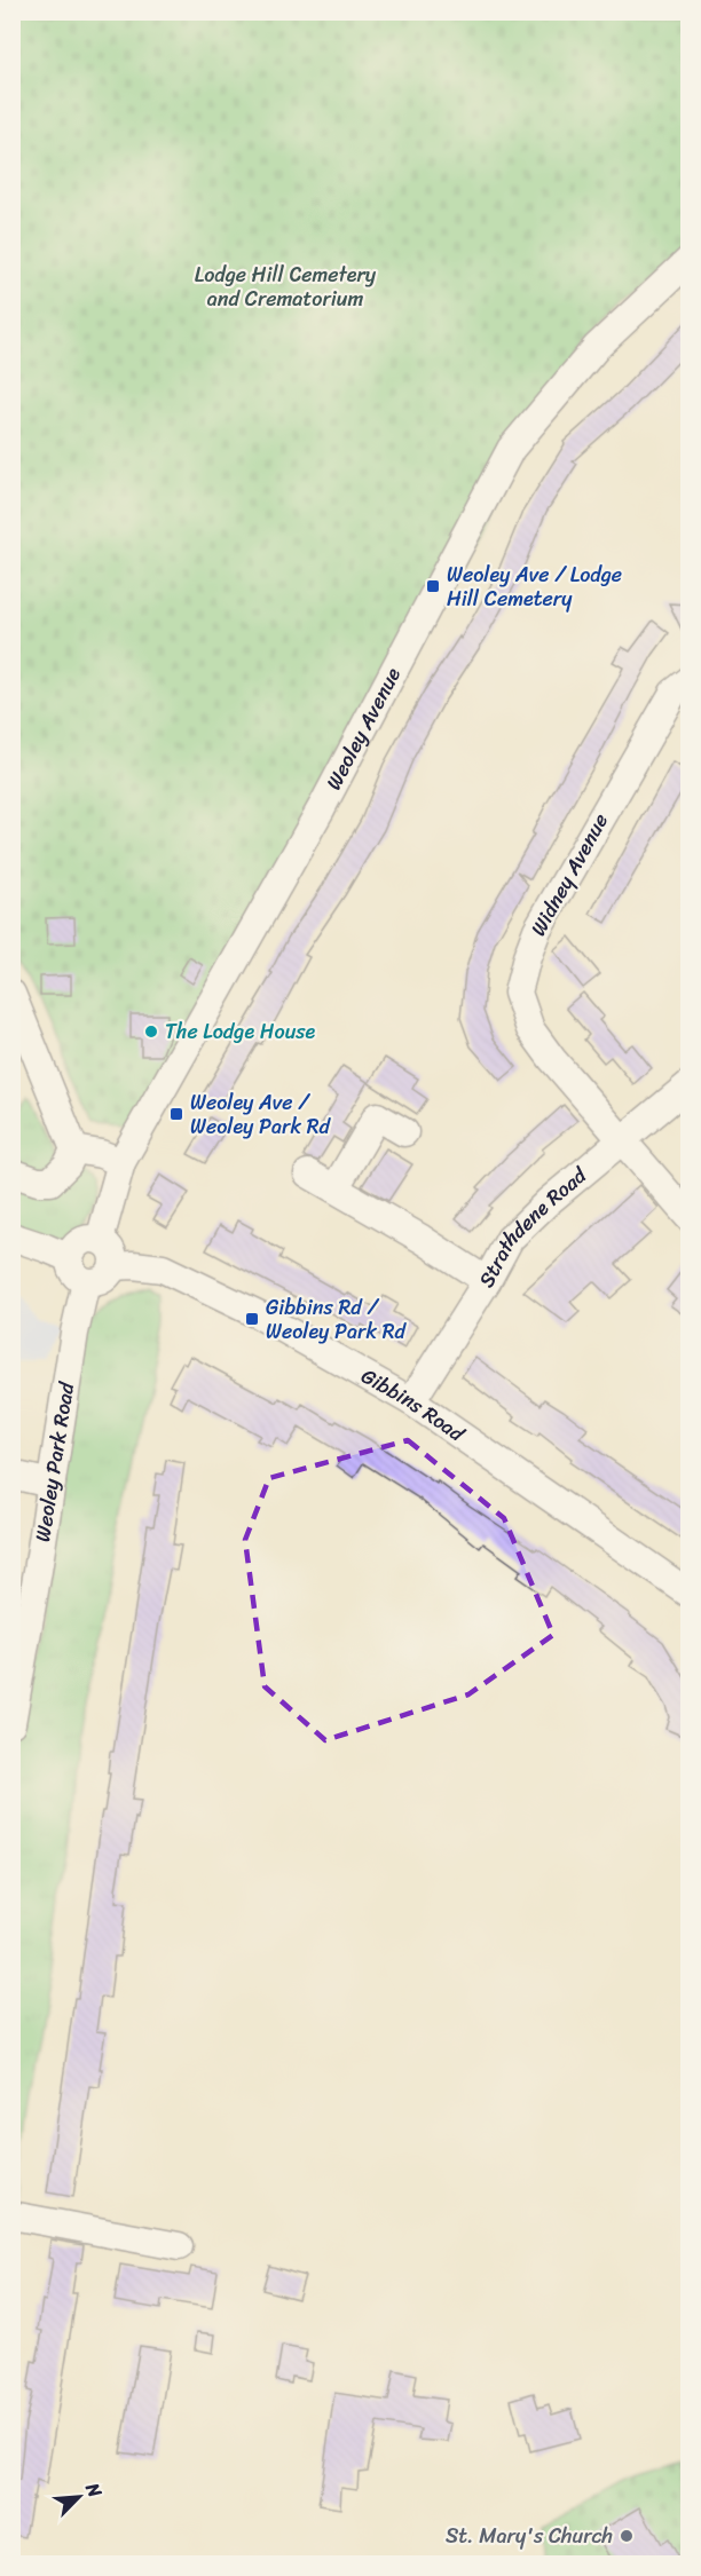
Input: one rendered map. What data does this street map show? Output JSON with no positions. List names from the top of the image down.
{
  "streets": {
    "street": [
      "Weoley Avenue",
      "Widney Avenue",
      "Strathdene Road",
      "Gibbins Road",
      "Weoley Park Road"
    ]
  },
  "crossings": [
    ["Weoley Avenue", "Gibbins Road"],
    ["Weoley Avenue", "Weoley Park Road"],
    ["Widney Avenue", "Strathdene Road"],
    ["Strathdene Road", "Gibbins Road"],
    ["Gibbins Road", "Weoley Park Road"]
  ],
  "parks": ["Lodge Hill Cemetery and Crematorium"],
  "places": {
    "transit": ["Weoley Ave / Lodge Hill Cemetery", "Weoley Ave / Weoley Park Rd", "Gibbins Rd / Weoley Park Rd"],
    "other": ["The Lodge House", "St. Mary's Church"]
  },
  "north": "top right"
}
